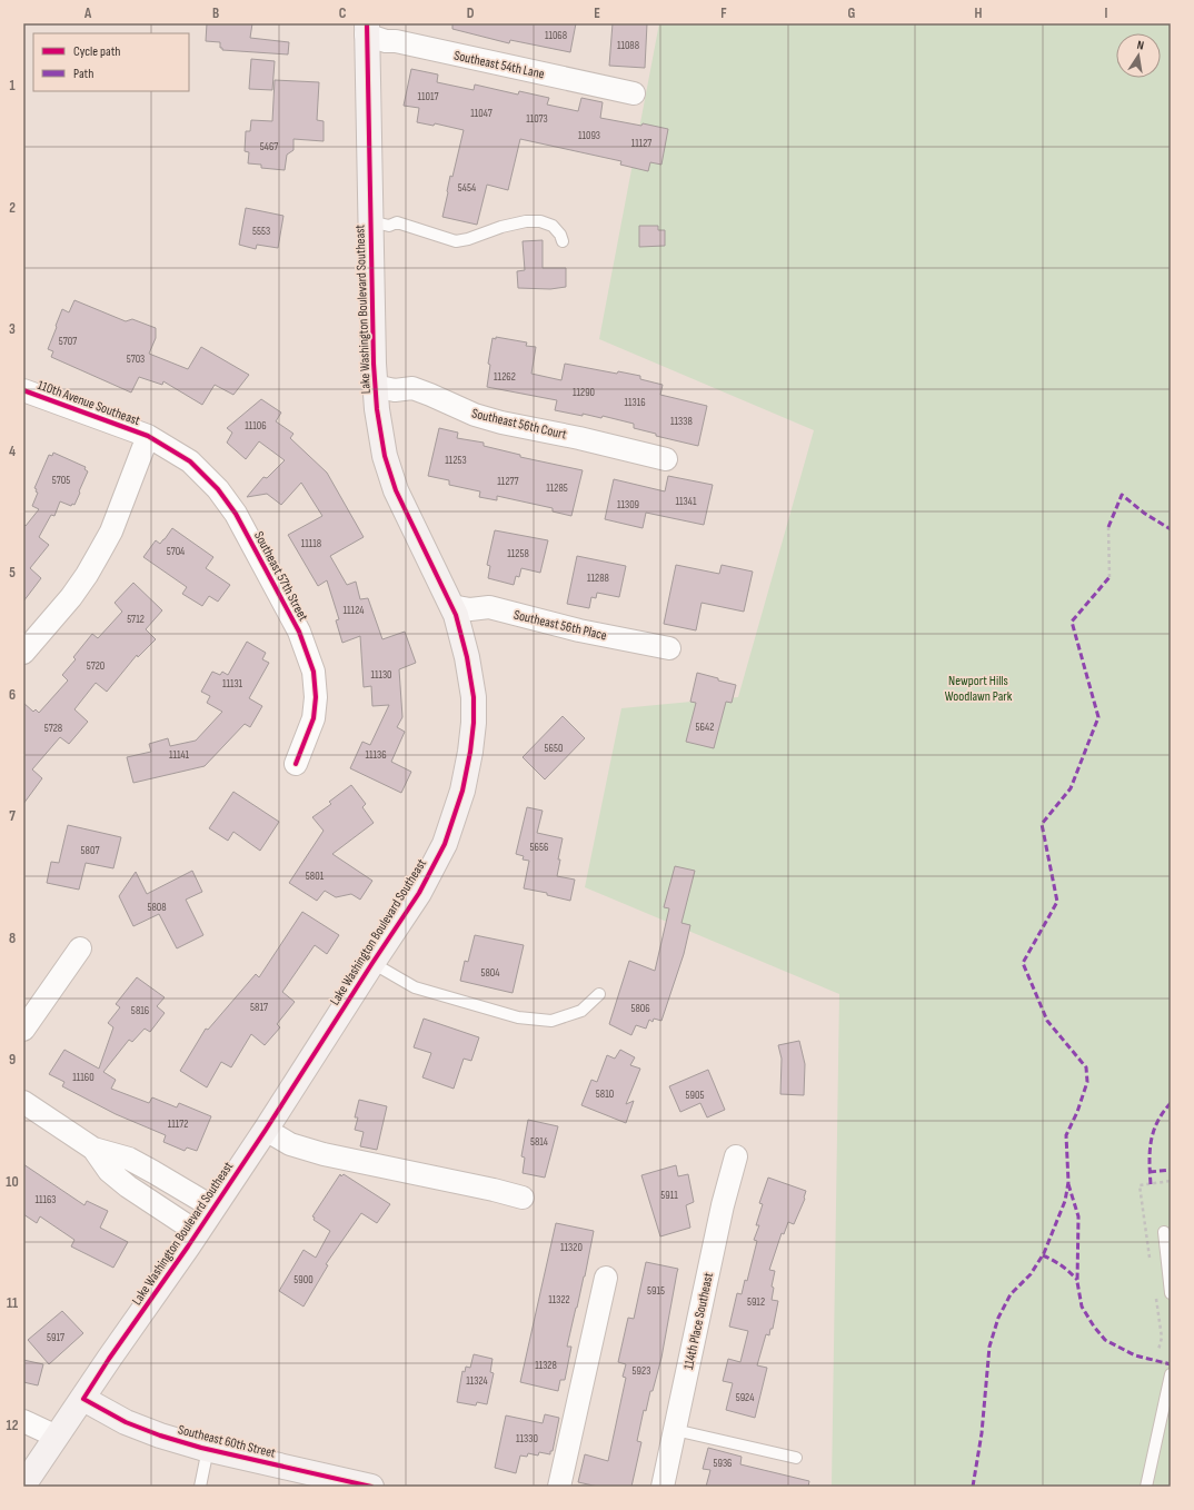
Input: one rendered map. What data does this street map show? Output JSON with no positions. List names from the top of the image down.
{
  "streets": {
    "main road": ["Lake Washington Boulevard Southeast", "Southeast 60th Street"],
    "street": [
      "Southeast 54th Lane",
      "110th Avenue Southeast",
      "Southeast 56th Court",
      "Southeast 57th Street",
      "Southeast 56th Place",
      "114th Place Southeast"
    ]
  },
  "crossings": [
    ["Southeast 54th Lane", "Lake Washington Boulevard Southeast"],
    ["Lake Washington Boulevard Southeast", "Southeast 56th Court"],
    ["Lake Washington Boulevard Southeast", "Southeast 56th Place"],
    ["Lake Washington Boulevard Southeast", "Southeast 60th Street"],
    ["110th Avenue Southeast", "Southeast 57th Street"]
  ],
  "parks": ["Newport Hills Woodlawn Park"],
  "house_numbers": [
    "11068",
    "11088",
    "11017",
    "11047",
    "11073",
    "11093",
    "11127",
    "5467",
    "5454",
    "5553",
    "5707",
    "5703",
    "11262",
    "11290",
    "11316",
    "11338",
    "11106",
    "11253",
    "5705",
    "11277",
    "11285",
    "11341",
    "11309",
    "11118",
    "5704",
    "11258",
    "11288",
    "11124",
    "5712",
    "5720",
    "11130",
    "11131",
    "5642",
    "5728",
    "5650",
    "11141",
    "11136",
    "5656",
    "5807",
    "5801",
    "5808",
    "5804",
    "5817",
    "5806",
    "5816",
    "11160",
    "5810",
    "5905",
    "11172",
    "5814",
    "5911",
    "11163",
    "11320",
    "5900",
    "5915",
    "11322",
    "5912",
    "5917",
    "11328",
    "5923",
    "11324",
    "5924",
    "11330",
    "5936"
  ],
  "legend": ["Cycle path", "Path"],
  "north": "top",
  "grid": {
    "columns": [
      "A",
      "B",
      "C",
      "D",
      "E",
      "F",
      "G",
      "H",
      "I"
    ],
    "rows": [
      "1",
      "2",
      "3",
      "4",
      "5",
      "6",
      "7",
      "8",
      "9",
      "10",
      "11",
      "12"
    ]
  }
}
